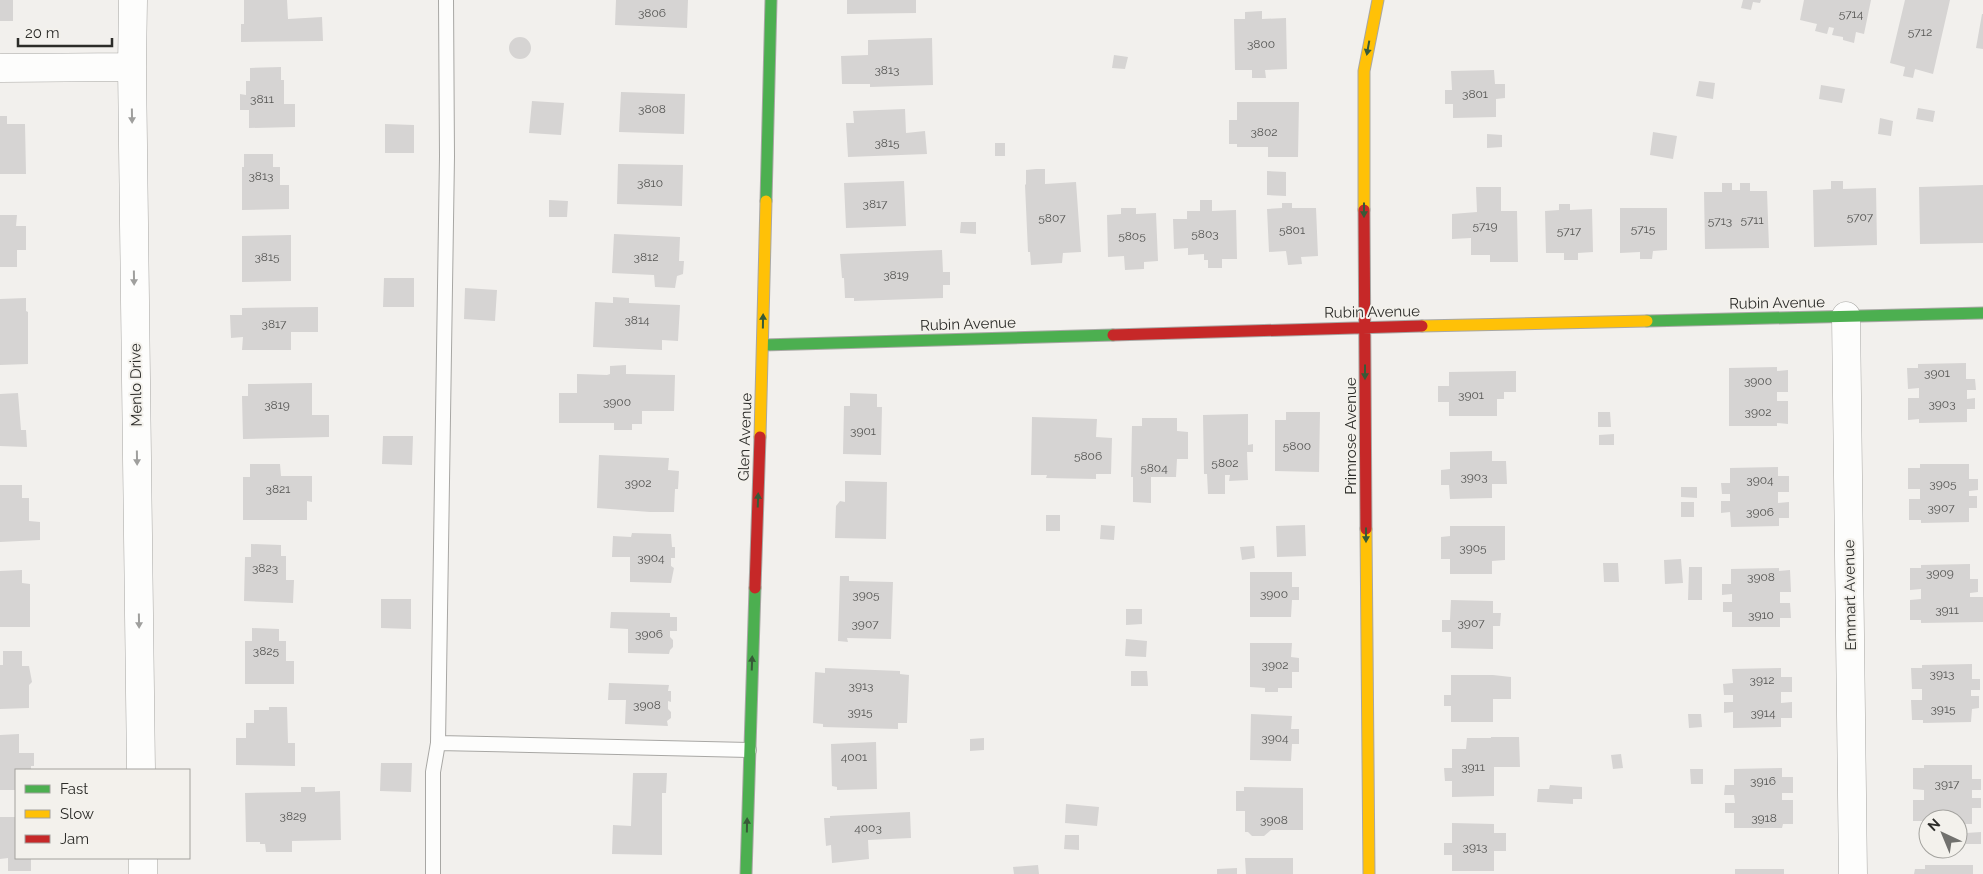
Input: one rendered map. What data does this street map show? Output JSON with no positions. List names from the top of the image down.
{
  "streets": {
    "street": [
      "Rubin Avenue",
      "Menlo Drive",
      "Primrose Avenue",
      "Glen Avenue",
      "Emmart Avenue"
    ]
  },
  "crossings": [
    ["Rubin Avenue", "Primrose Avenue"],
    ["Rubin Avenue", "Glen Avenue"],
    ["Rubin Avenue", "Emmart Avenue"]
  ],
  "one_way": ["Menlo Drive", "Primrose Avenue", "Glen Avenue"],
  "house_numbers": [
    "3806",
    "5714",
    "5712",
    "3800",
    "3813",
    "3801",
    "3811",
    "3808",
    "3802",
    "3815",
    "3813",
    "3810",
    "3817",
    "5707",
    "5807",
    "5711",
    "5713",
    "5719",
    "5715",
    "5801",
    "5717",
    "5803",
    "5805",
    "3815",
    "3812",
    "3819",
    "3814",
    "3817",
    "3901",
    "3900",
    "3901",
    "3900",
    "3903",
    "3819",
    "3902",
    "3901",
    "5800",
    "5806",
    "5802",
    "5804",
    "3903",
    "3904",
    "3902",
    "3905",
    "3821",
    "3907",
    "3906",
    "3905",
    "3904",
    "3823",
    "3909",
    "3908",
    "3900",
    "3905",
    "3911",
    "3910",
    "3907",
    "3907",
    "3906",
    "3825",
    "3902",
    "3913",
    "3912",
    "3913",
    "3908",
    "3915",
    "3915",
    "3914",
    "3904",
    "4001",
    "3911",
    "3916",
    "3917",
    "3829",
    "3918",
    "3908",
    "4003",
    "3913"
  ],
  "legend": ["Fast", "Slow", "Jam"],
  "scale_bar": "20 m",
  "north": "top left"
}
